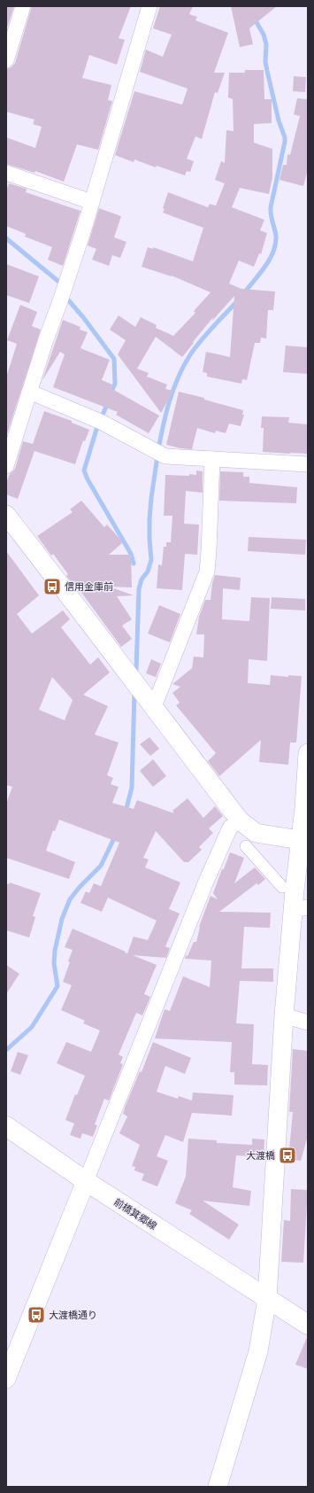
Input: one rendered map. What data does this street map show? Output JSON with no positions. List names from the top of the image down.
{
  "streets": {
    "main road": ["前橋箕郷線"]
  },
  "places": {
    "bus stop": ["信用金庫前", "大渡橋", "大渡橋通り"]
  }
}
